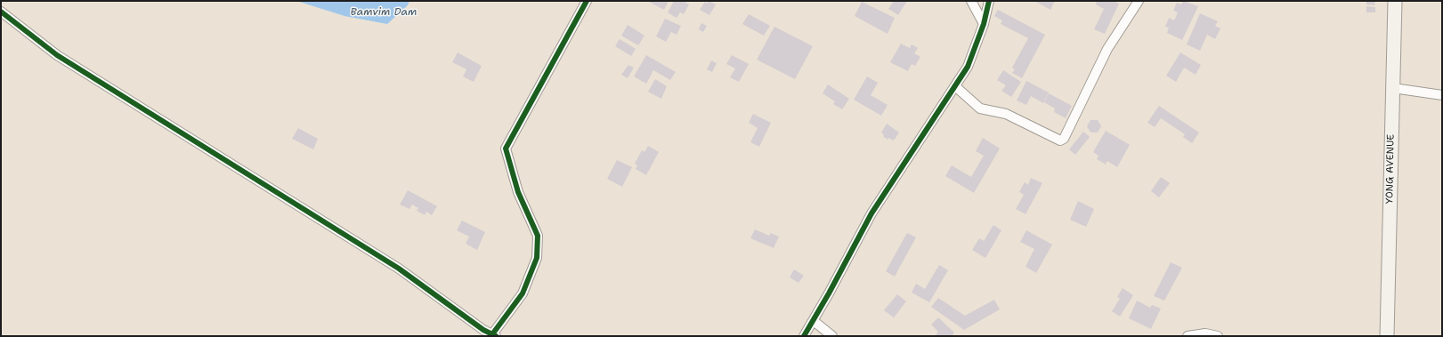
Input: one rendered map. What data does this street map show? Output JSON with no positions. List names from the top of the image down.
{
  "streets": {
    "street": ["YONG AVENUE"]
  },
  "water": ["Bamvim Dam"]
}
